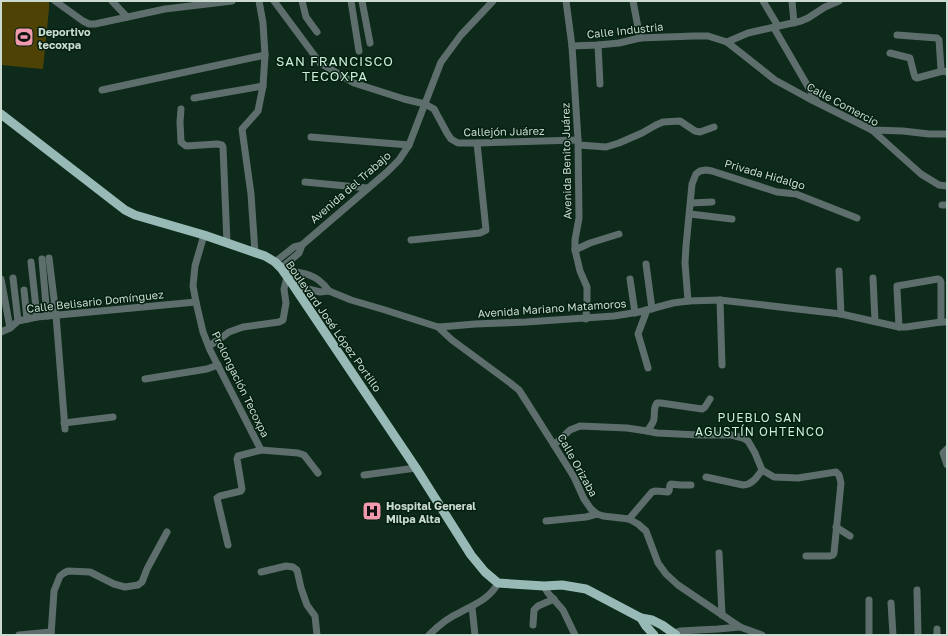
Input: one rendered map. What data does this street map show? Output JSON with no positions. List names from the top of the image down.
{
  "streets": {
    "main road": ["Boulevard José López Portillo"],
    "street": [
      "Calle Industria",
      "Calle Comercio",
      "Callejón Juárez",
      "Avenida Benito Juárez",
      "Privada Hidalgo",
      "Avenida del Trabajo",
      "Calle Belisario Domínguez",
      "Avenida Mariano Matamoros",
      "Prolongación Tecoxpa",
      "Calle Orizaba"
    ]
  },
  "crossings": [
    ["Calle Industria", "Calle Comercio"],
    ["Calle Industria", "Avenida Benito Juárez"],
    ["Callejón Juárez", "Avenida Benito Juárez"],
    ["Callejón Juárez", "Avenida del Trabajo"],
    ["Avenida Benito Juárez", "Avenida Mariano Matamoros"],
    ["Privada Hidalgo", "Avenida Mariano Matamoros"],
    ["Avenida del Trabajo", "Avenida Mariano Matamoros"],
    ["Avenida del Trabajo", "Boulevard José López Portillo"],
    ["Calle Belisario Domínguez", "Prolongación Tecoxpa"],
    ["Avenida Mariano Matamoros", "Boulevard José López Portillo"],
    ["Avenida Mariano Matamoros", "Calle Orizaba"],
    ["Boulevard José López Portillo", "Prolongación Tecoxpa"]
  ],
  "districts": ["SAN FRANCISCO TECOXPA", "PUEBLO SAN AGUSTÍN OHTENCO"],
  "places": {
    "sports": ["Deportivo tecoxpa"],
    "hospital": ["Hospital General Milpa Alta"]
  }
}
